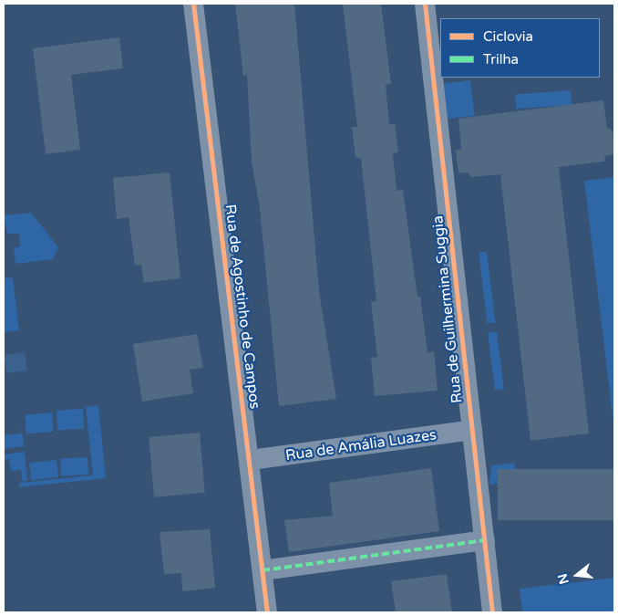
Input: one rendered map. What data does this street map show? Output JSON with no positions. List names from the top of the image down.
{
  "streets": {
    "street": ["Rua de Agostinho de Campos", "Rua de Guilhermina Suggia", "Rua de Amália Luazes"]
  },
  "crossings": [
    ["Rua de Agostinho de Campos", "Rua de Amália Luazes"],
    ["Rua de Guilhermina Suggia", "Rua de Amália Luazes"]
  ],
  "legend": ["Ciclovia", "Trilha"],
  "north": "left"
}
